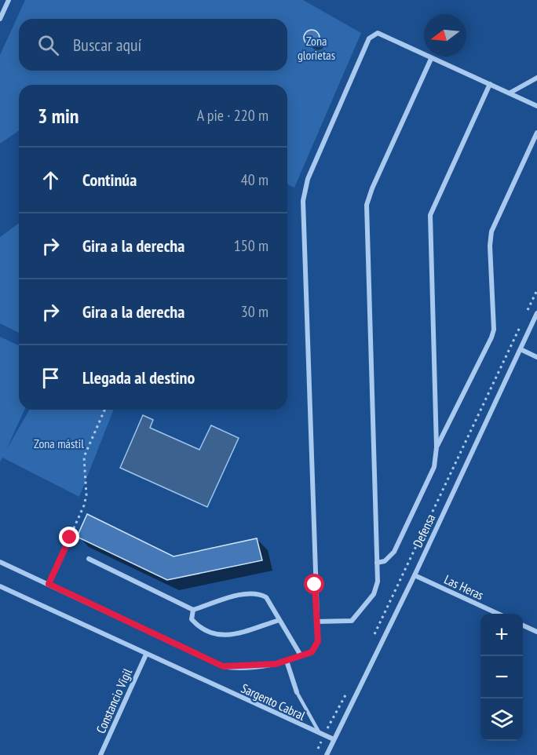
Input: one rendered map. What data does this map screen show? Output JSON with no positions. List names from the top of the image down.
{
  "streets": {
    "street": [
      "Defensa",
      "Las Heras",
      "Constancio Vigil",
      "Sargento Cabral"
    ]
  },
  "crossings": [
    ["Defensa", "Las Heras"],
    ["Defensa", "Sargento Cabral"],
    ["Constancio Vigil", "Sargento Cabral"]
  ],
  "parks": ["Zona glorietas", "Zona mástil"],
  "north": "left",
  "page": {
    "search": "Buscar aquí",
    "heading": ["3 min", "A pie · 220 m"],
    "list": [
      ["Continúa", "40 m"],
      ["Gira a la derecha", "150 m"],
      ["Gira a la derecha", "30 m"],
      "Llegada al destino"
    ],
    "map_buttons": ["+", "−"]
  }
}
